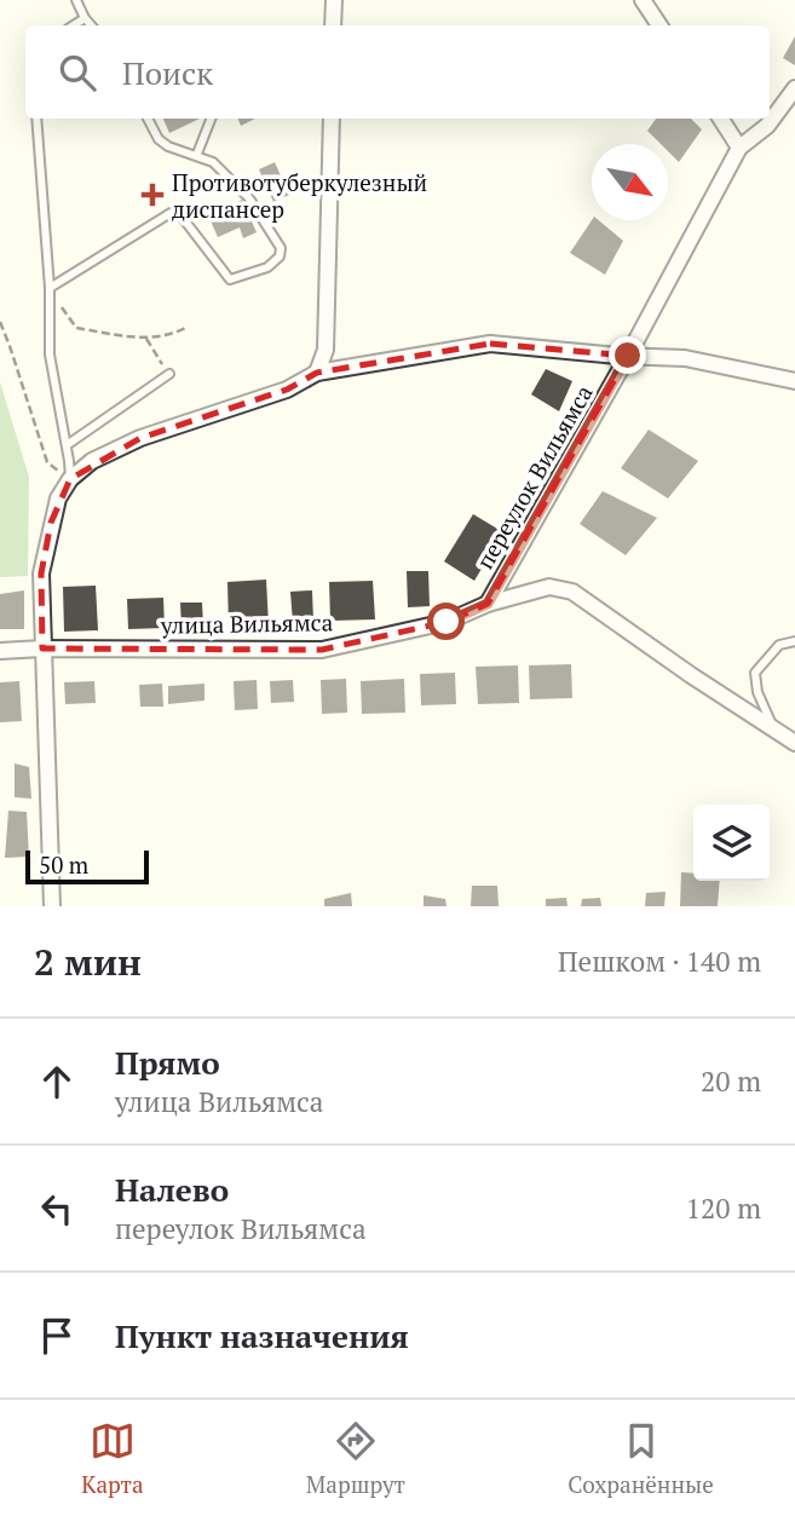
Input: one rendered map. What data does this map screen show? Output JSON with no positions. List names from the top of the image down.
{
  "streets": {
    "street": ["переулок Вильямса", "улица Вильямса"]
  },
  "crossings": [
    ["переулок Вильямса", "улица Вильямса"]
  ],
  "places": {
    "health": ["Противотуберкулезный диспансер"]
  },
  "scale_bar": "50 m",
  "north": "bottom right",
  "page": {
    "search": "Поиск",
    "scale": "50 m",
    "heading": ["2 мин", "Пешком · 140 m"],
    "list": [
      ["Прямо", "улица Вильямса", "20 m"],
      ["Налево", "переулок Вильямса", "120 m"],
      "Пункт назначения"
    ],
    "nav": ["Карта", "Маршрут", "Сохранённые"]
  }
}
